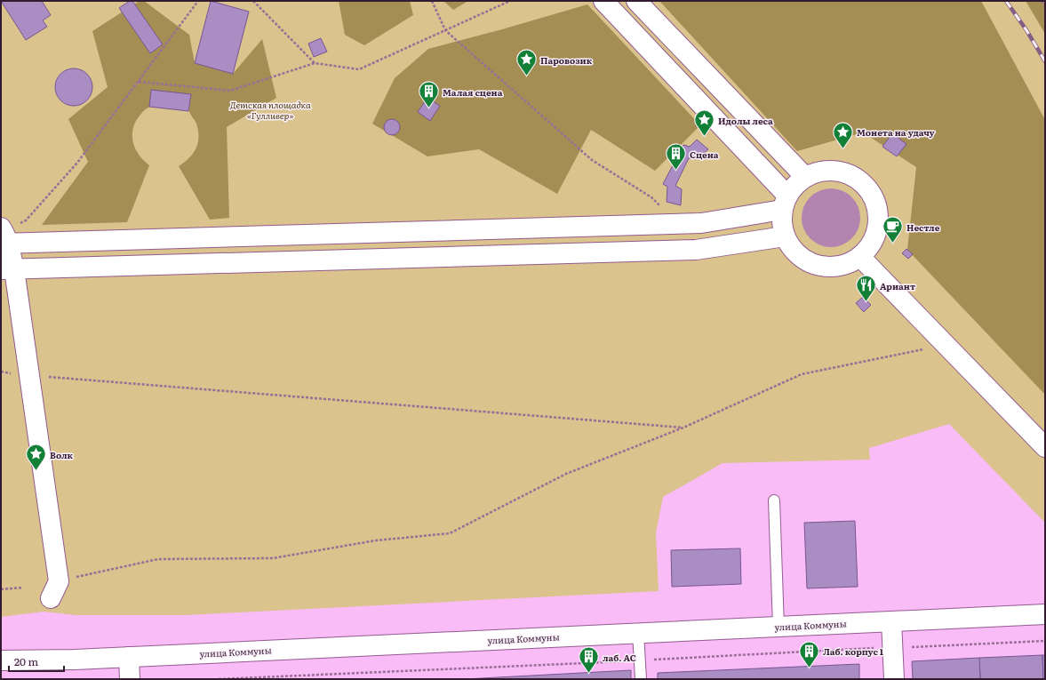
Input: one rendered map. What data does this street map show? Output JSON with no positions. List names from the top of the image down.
{
  "streets": {
    "street": ["улица Коммуны"]
  },
  "parks": ["Детская площадка «Гулливер»"],
  "places": {
    "place": [
      "Паровозик",
      "Идолы леса",
      "Монета на удачу",
      "Волк"
    ],
    "building": [
      "Малая сцена",
      "Сцена",
      "Лаб. корпус 1",
      "лаб. АС"
    ],
    "cafe": ["Нестле"],
    "restaurant": ["Ариант"]
  },
  "scale_bar": "20 m"
}
